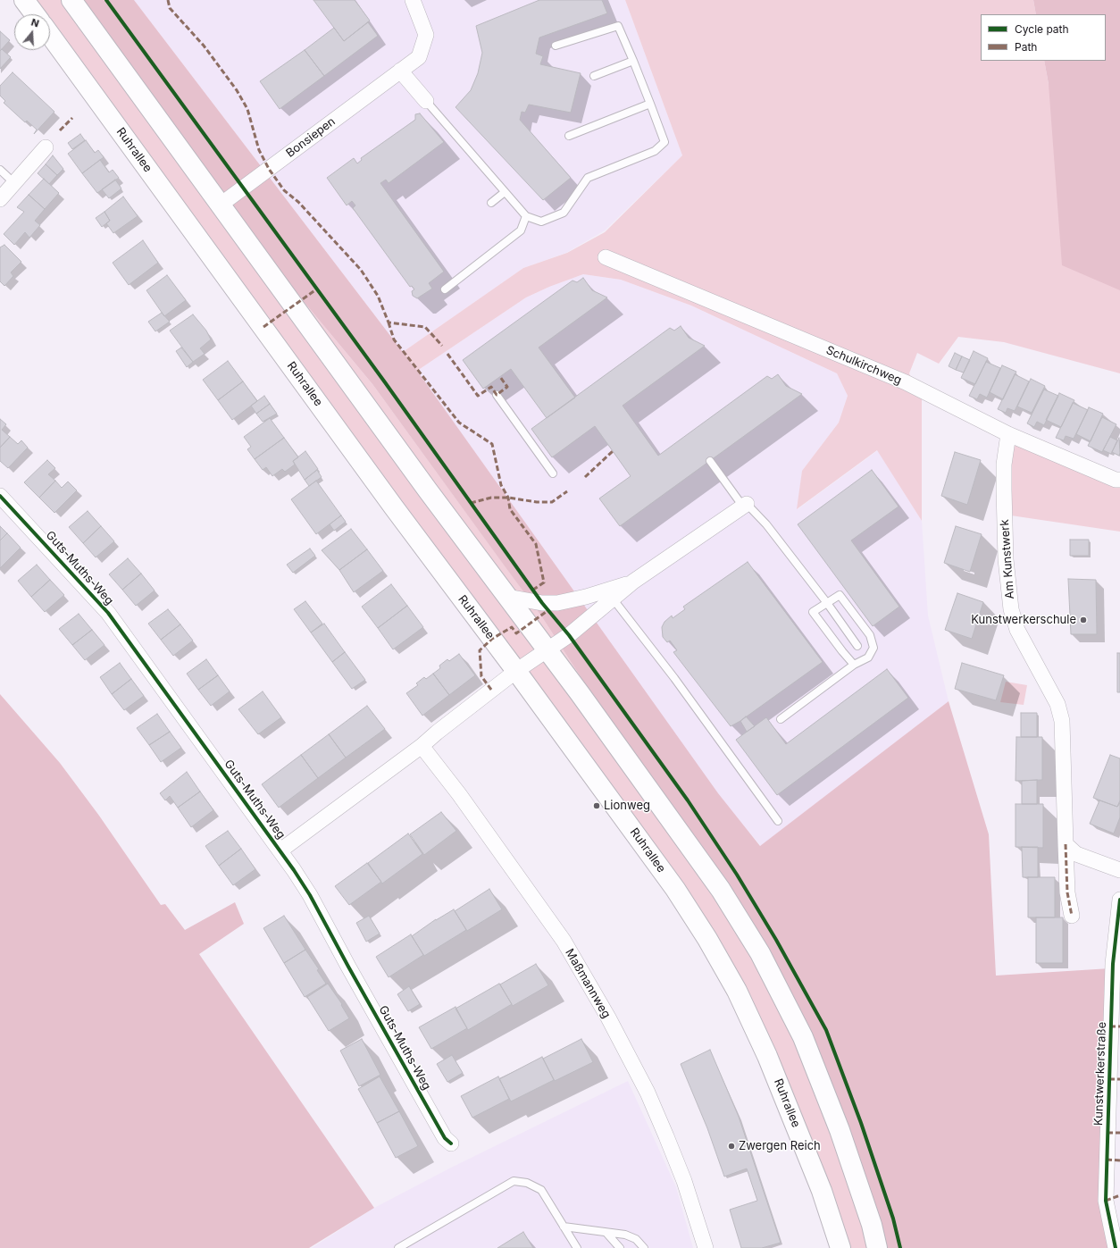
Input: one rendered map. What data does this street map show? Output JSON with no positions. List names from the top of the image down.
{
  "streets": {
    "main road": ["Ruhrallee"],
    "street": [
      "Bonsiepen",
      "Schulkirchweg",
      "Am Kunstwerk",
      "Guts-Muths-Weg",
      "Maßmannweg",
      "Kunstwerkerstraße"
    ]
  },
  "crossings": [
    ["Schulkirchweg", "Am Kunstwerk"]
  ],
  "places": ["Kunstwerkerschule", "Lionweg", "Zwergen Reich"],
  "legend": ["Cycle path", "Path"],
  "north": "top"
}
